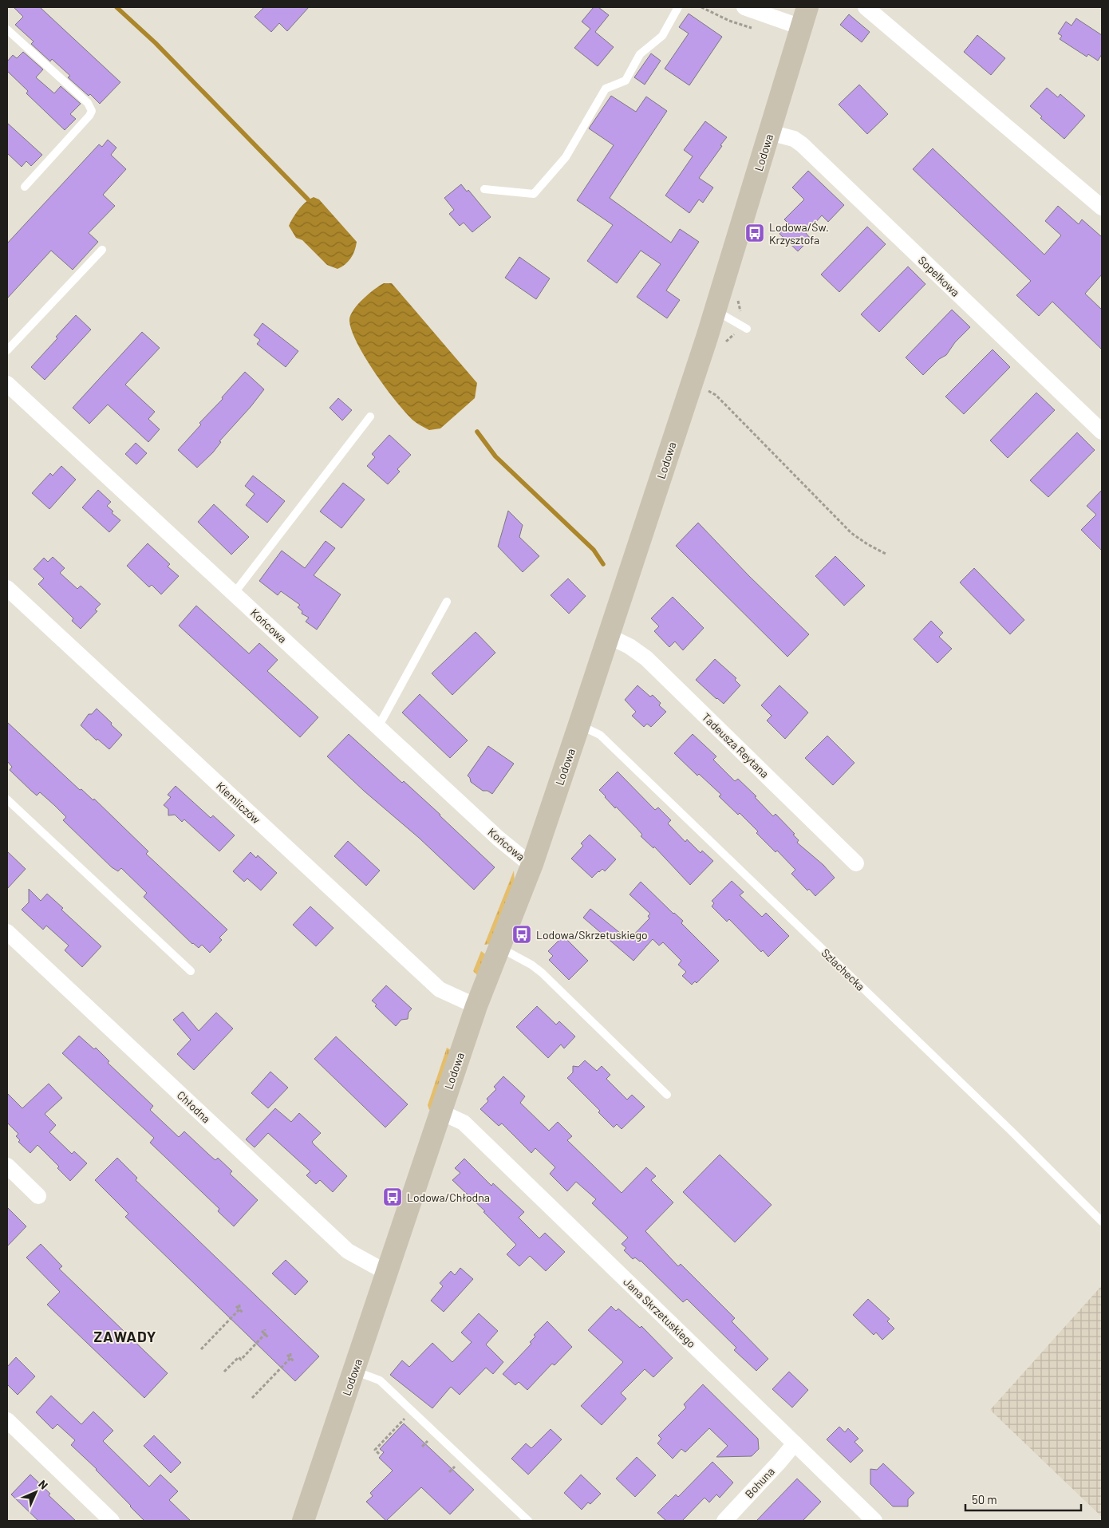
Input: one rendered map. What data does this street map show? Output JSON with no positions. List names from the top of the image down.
{
  "streets": {
    "street": [
      "Lodowa",
      "Sopelkowa",
      "Końcowa",
      "Tadeusza Reytana",
      "Kiemliczów",
      "Chłodna",
      "Jana Skrzetuskiego",
      "Bohuna"
    ],
    "lane": ["Szlachecka"]
  },
  "crossings": [
    ["Lodowa", "Sopelkowa"],
    ["Lodowa", "Końcowa"],
    ["Lodowa", "Tadeusza Reytana"],
    ["Lodowa", "Kiemliczów"],
    ["Lodowa", "Szlachecka"],
    ["Lodowa", "Chłodna"],
    ["Lodowa", "Jana Skrzetuskiego"],
    ["Jana Skrzetuskiego", "Bohuna"]
  ],
  "districts": ["ZAWADY"],
  "places": {
    "bus stop": ["Lodowa/Św. Krzysztofa", "Lodowa/Skrzetuskiego", "Lodowa/Chłodna"]
  },
  "scale_bar": "50 m",
  "north": "top right"
}
